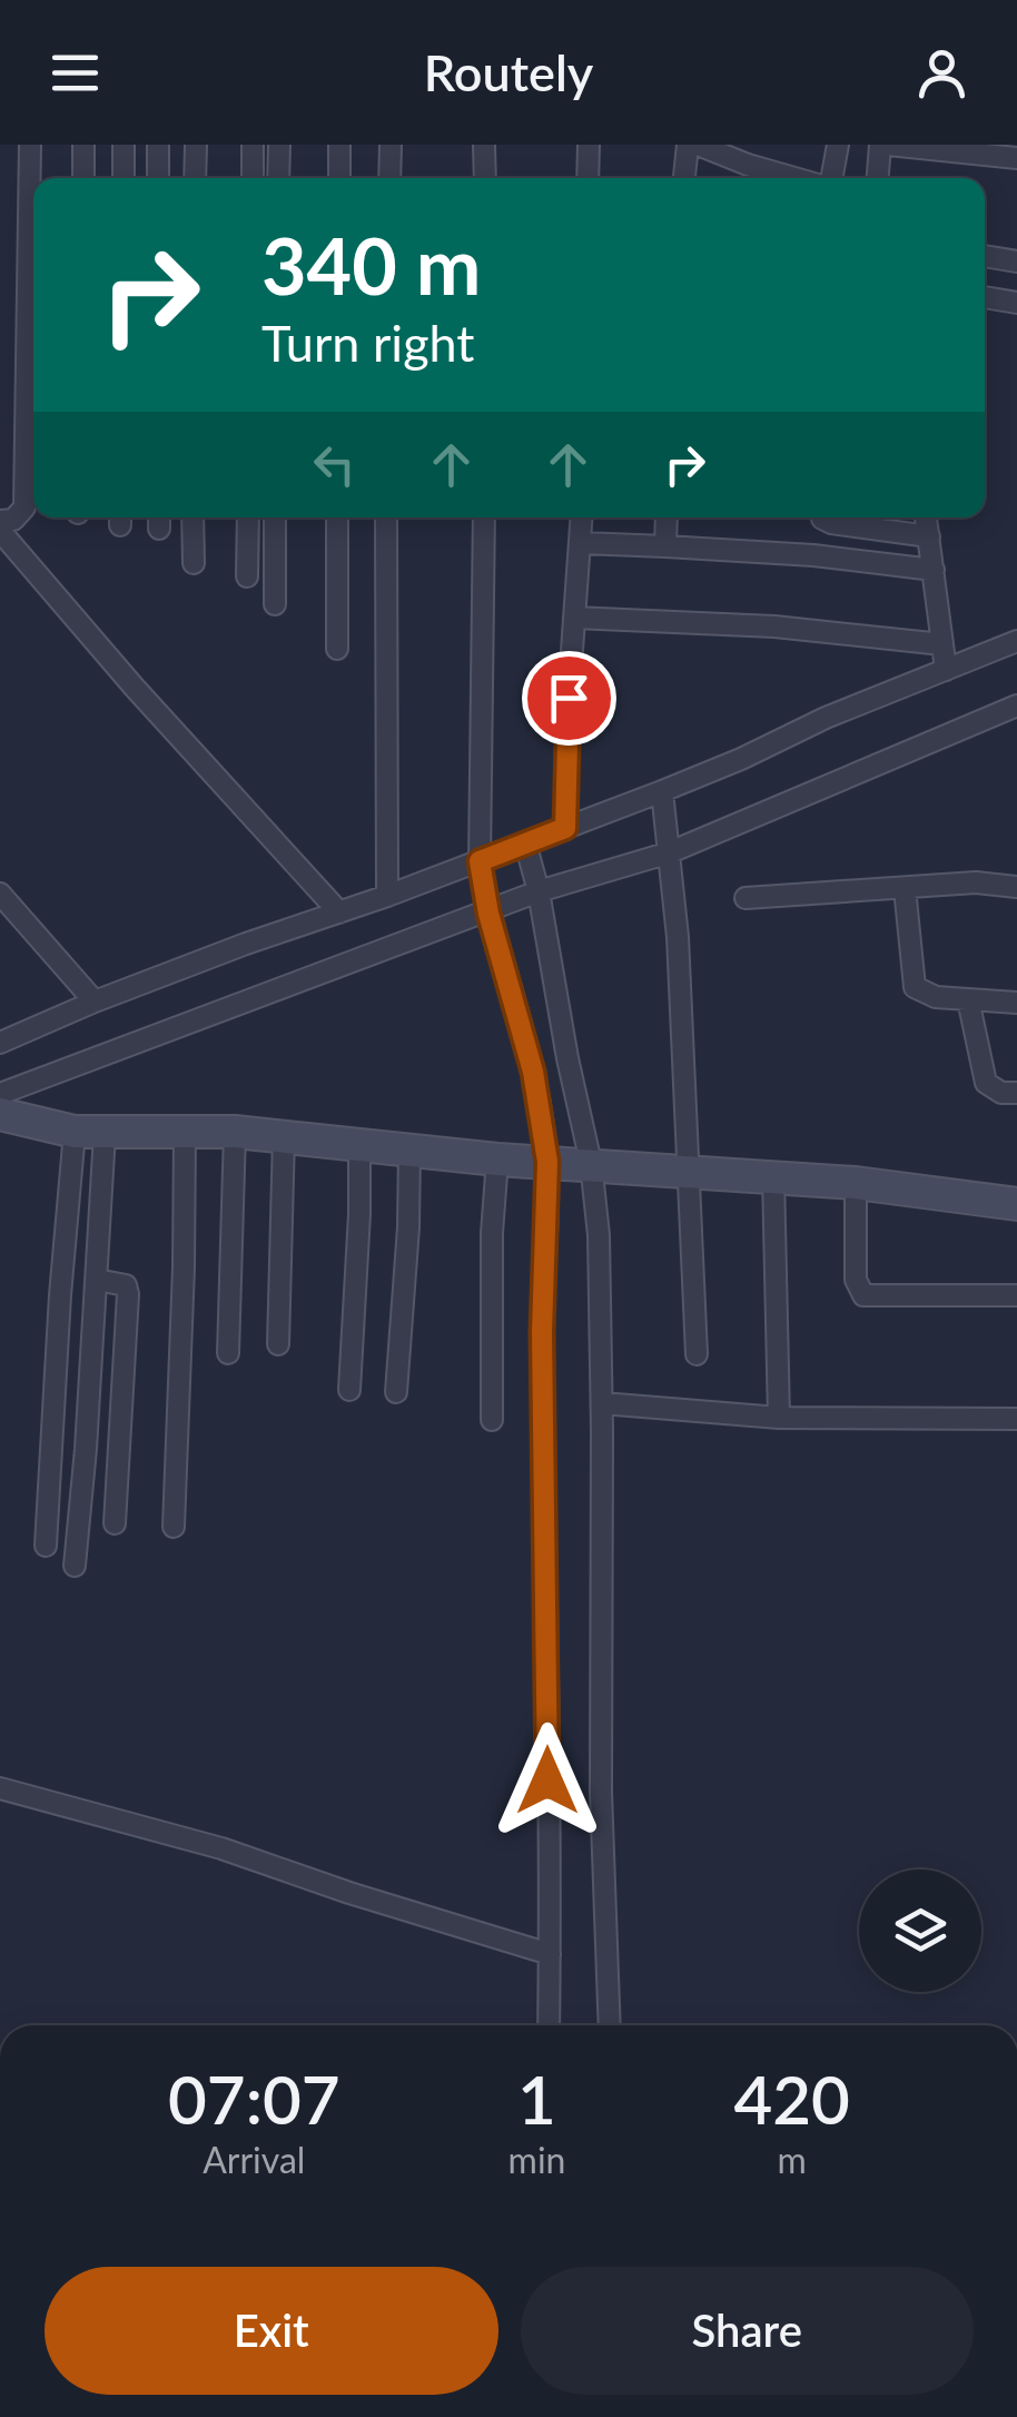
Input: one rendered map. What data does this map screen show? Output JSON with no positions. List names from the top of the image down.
{
  "page": {
    "header": "Routely",
    "turn": ["340 m", "Turn right"],
    "eta": [
      "07:07",
      "Arrival",
      "1",
      "min",
      "420",
      "m"
    ],
    "buttons": ["Exit", "Share"]
  }
}
